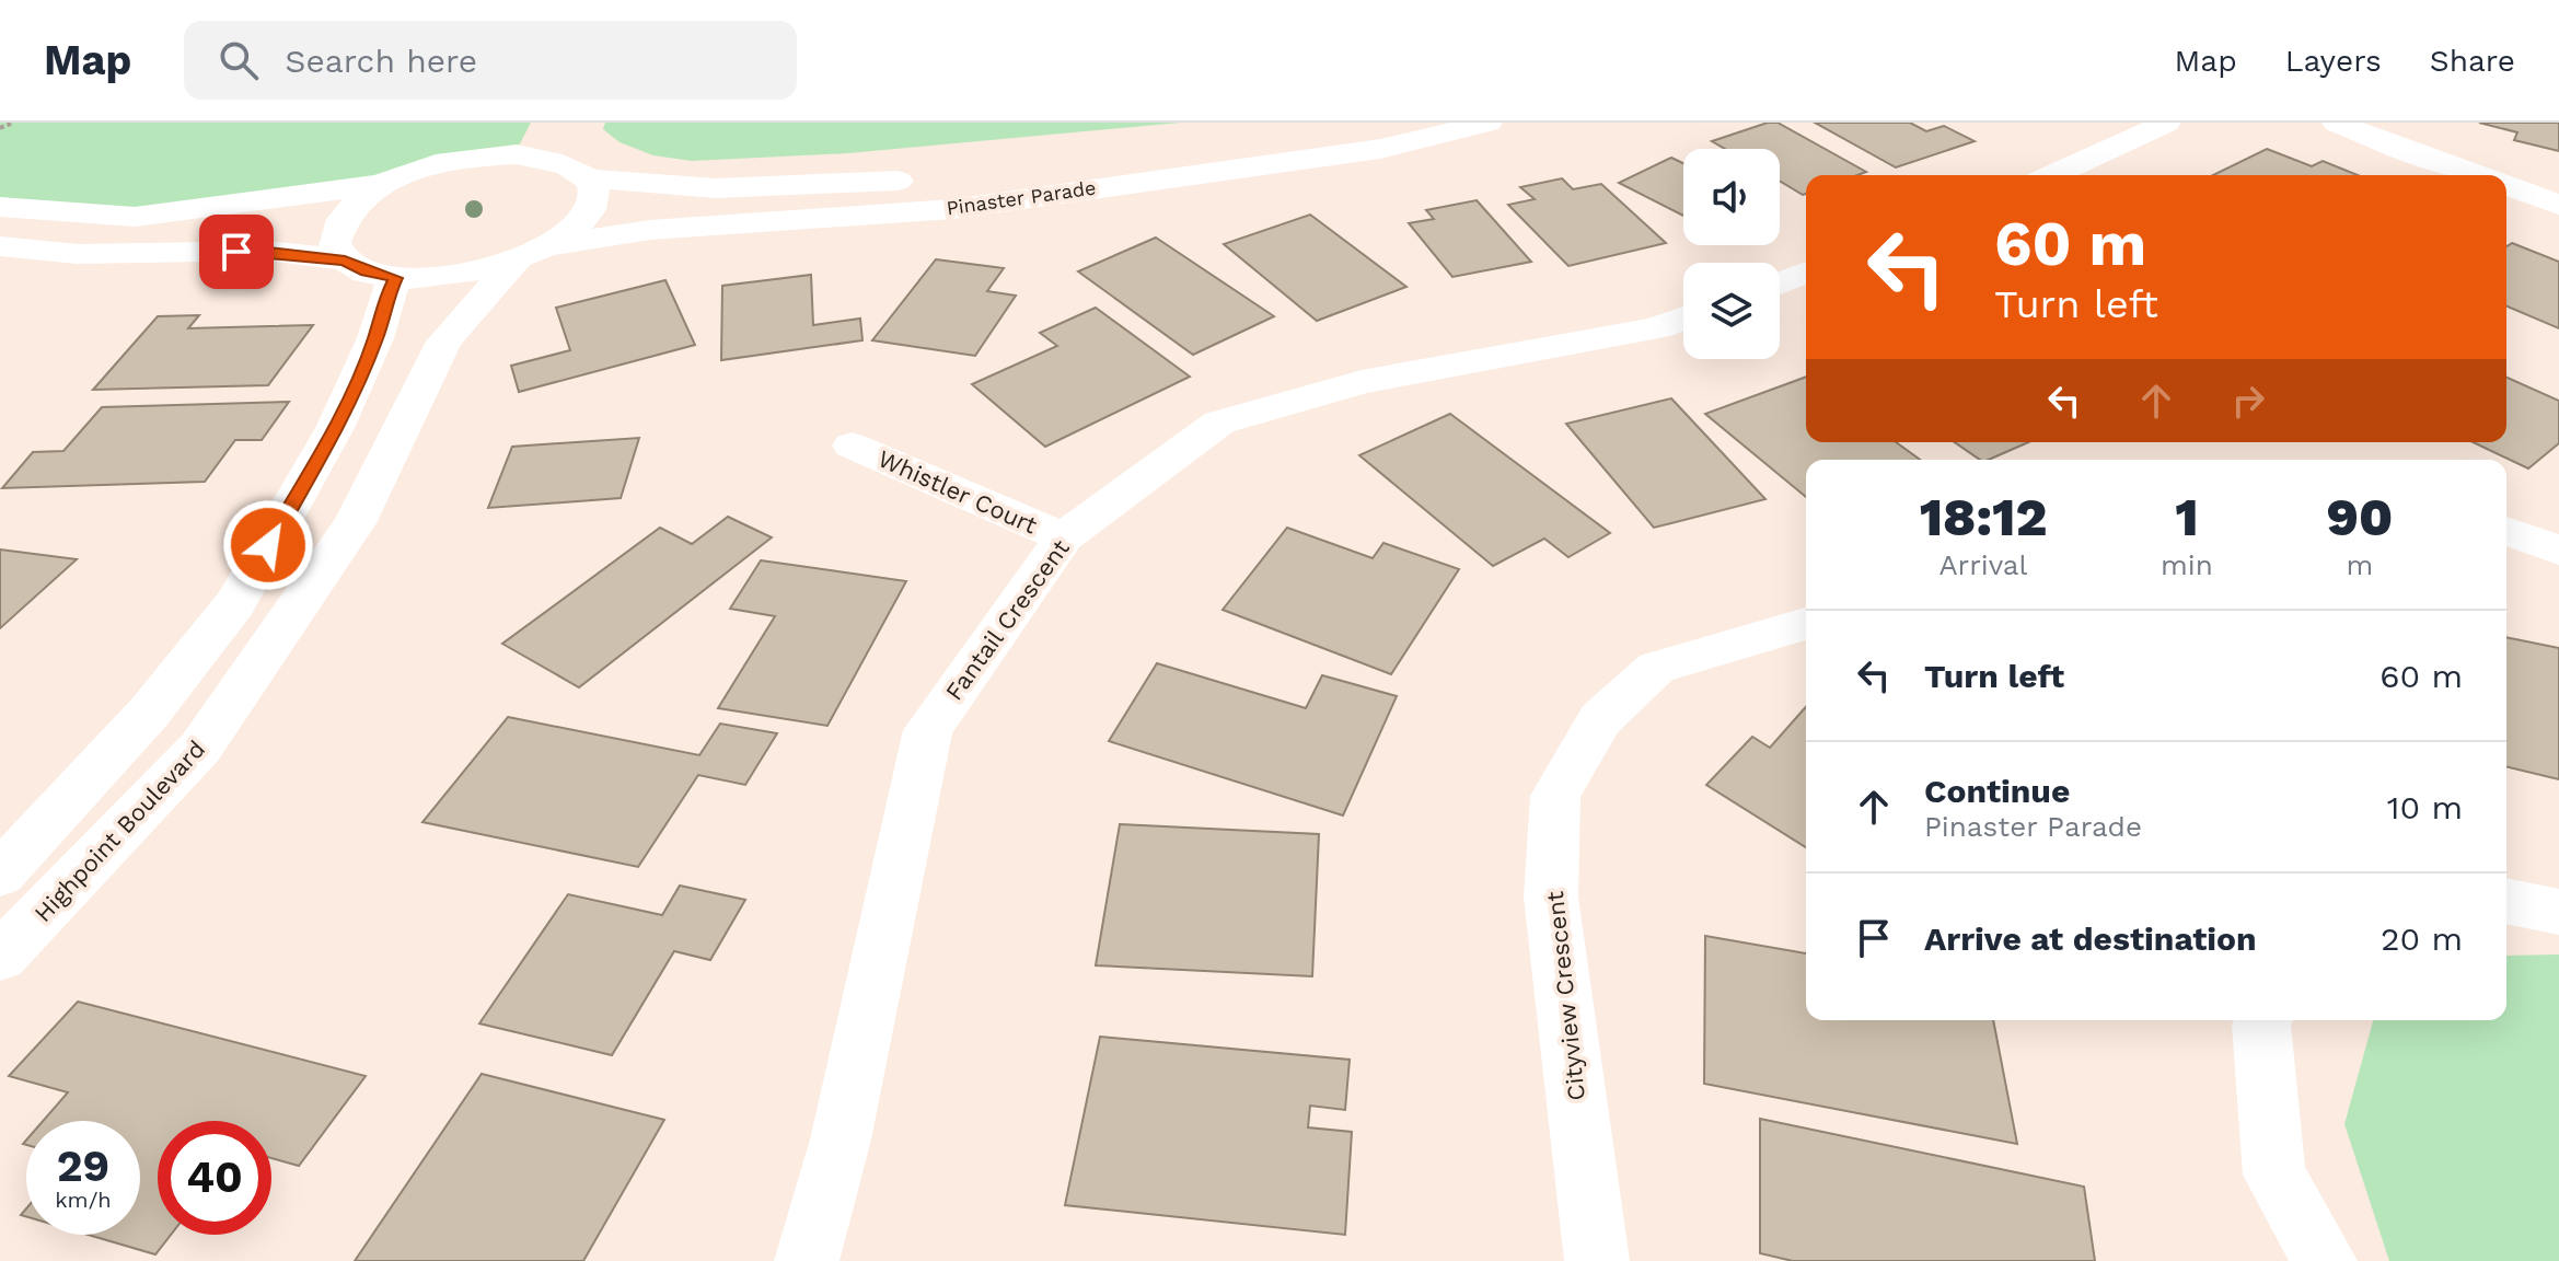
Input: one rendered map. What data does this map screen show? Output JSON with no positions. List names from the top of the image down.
{
  "streets": {
    "street": [
      "Pinaster Parade",
      "Whistler Court",
      "Fantail Crescent",
      "Highpoint Boulevard",
      "Cityview Crescent"
    ]
  },
  "crossings": [
    ["Pinaster Parade", "Highpoint Boulevard"],
    ["Whistler Court", "Fantail Crescent"]
  ],
  "page": {
    "header": "Map",
    "search": "Search here",
    "nav": ["Map", "Layers", "Share"],
    "turn": ["60 m", "Turn left"],
    "eta": [
      "18:12",
      "Arrival",
      "1",
      "min",
      "90",
      "m"
    ],
    "list": [
      {
        "name": "Turn left",
        "value": "60 m"
      },
      {
        "name": "Continue",
        "note": "Pinaster Parade",
        "value": "10 m"
      },
      {
        "name": "Arrive at destination",
        "value": "20 m"
      }
    ],
    "speed": "29 km/h",
    "limit": "40"
  }
}
